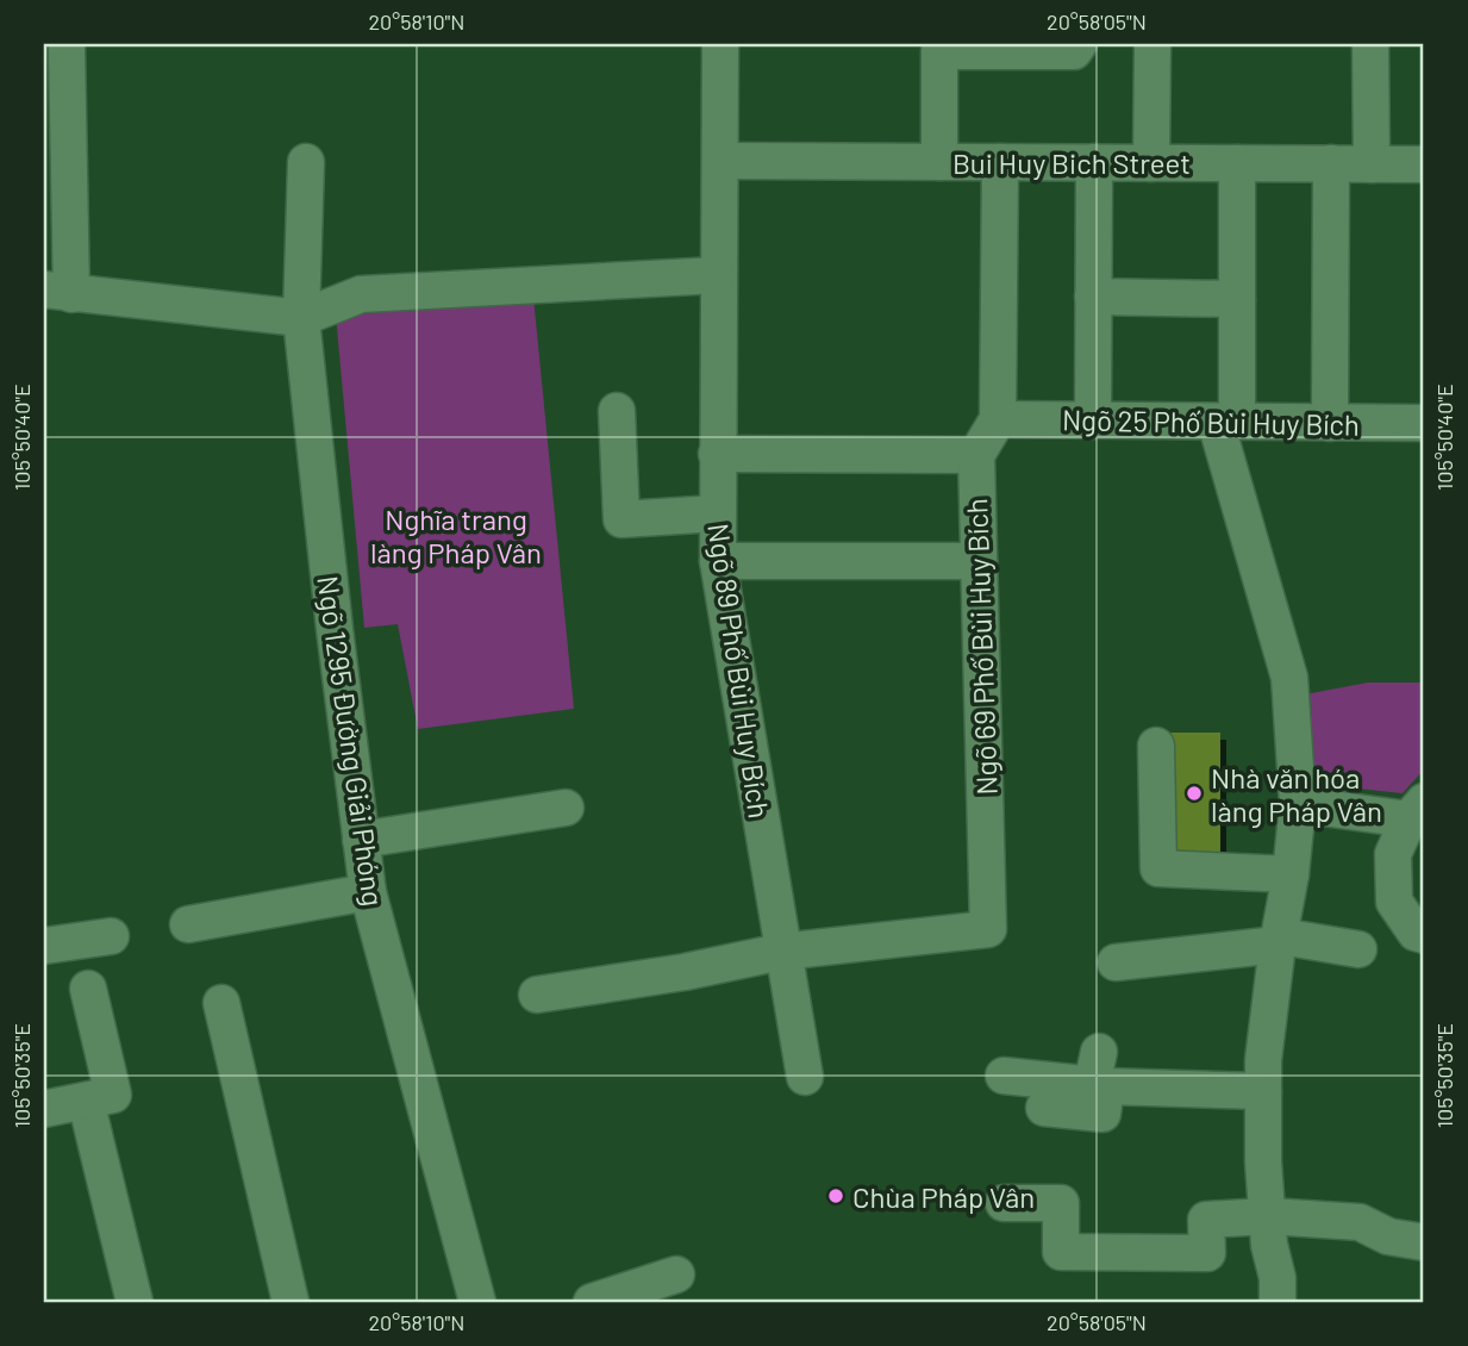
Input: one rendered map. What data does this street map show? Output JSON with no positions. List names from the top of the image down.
{
  "streets": {
    "street": [
      "Bui Huy Bich Street",
      "Ngõ 25 Phố Bùi Huy Bích",
      "Ngõ 69 Phố Bùi Huy Bích",
      "Ngõ 89 Phố Bùi Huy Bích",
      "Ngõ 1295 Đường Giải Phóng"
    ]
  },
  "crossings": [
    ["Bui Huy Bich Street", "Ngõ 89 Phố Bùi Huy Bích"],
    ["Ngõ 25 Phố Bùi Huy Bích", "Ngõ 69 Phố Bùi Huy Bích"],
    ["Ngõ 69 Phố Bùi Huy Bích", "Ngõ 89 Phố Bùi Huy Bích"]
  ],
  "parks": ["Nghĩa trang làng Pháp Vân"],
  "places": ["Nhà văn hóa làng Pháp Vân", "Chùa Pháp Vân"],
  "coordinates": [
    "20°58'10\"N",
    "20°58'05\"N",
    "105°50'40\"E",
    "105°50'35\"E"
  ]
}
